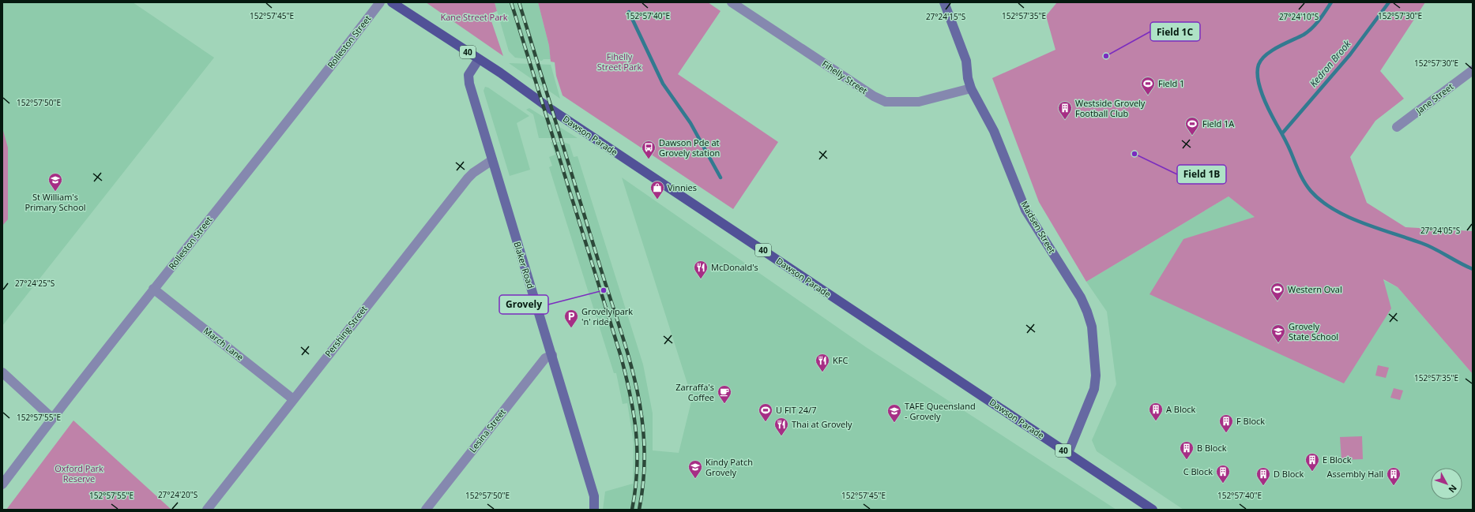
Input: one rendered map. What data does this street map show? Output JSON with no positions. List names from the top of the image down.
{
  "streets": {
    "main road": ["40", "Dawson Parade"],
    "street": [
      "Rolleston Street",
      "Fihelly Street",
      "Jane Street",
      "Madsen Street",
      "Blaker Road",
      "Pershing Street",
      "March Lane",
      "Lesina Street"
    ]
  },
  "crossings": [
    ["Rolleston Street", "March Lane"],
    ["Fihelly Street", "Madsen Street"],
    ["Dawson Parade", "Madsen Street"],
    ["Dawson Parade", "Blaker Road"],
    ["Blaker Road", "Pershing Street"],
    ["Blaker Road", "Lesina Street"],
    ["Pershing Street", "March Lane"]
  ],
  "water": ["Kedron Brook"],
  "parks": ["Kane Street Park", "Fihelly Street Park", "Oxford Park Reserve"],
  "places": {
    "other": ["Field 1C", "Field 1B", "Grovely"],
    "sports": [
      "Field 1",
      "Field 1A",
      "Western Oval",
      "U FIT 24/7"
    ],
    "building": [
      "Westside Grovely Football Club",
      "A Block",
      "F Block",
      "B Block",
      "E Block",
      "C Block",
      "D Block",
      "Assembly Hall"
    ],
    "bus stop": ["Dawson Pde at Grovely station"],
    "school or university": [
      "St William's Primary School",
      "Grovely State School",
      "TAFE Queensland - Grovely",
      "Kindy Patch Grovely"
    ],
    "shop": ["Vinnies"],
    "restaurant": ["McDonald's", "KFC", "Thai at Grovely"],
    "parking": ["Grovely park 'n' ride"],
    "cafe": ["Zarraffa's Coffee"]
  },
  "north": "bottom right",
  "coordinates": [
    "152°57'45\"E",
    "152°57'35\"E",
    "152°57'40\"E",
    "152°57'30\"E",
    "27°24'15\"S",
    "27°24'10\"S",
    "152°57'50\"E",
    "27°24'05\"S",
    "27°24'25\"S",
    "152°57'55\"E",
    "27°24'20\"S"
  ]
}
